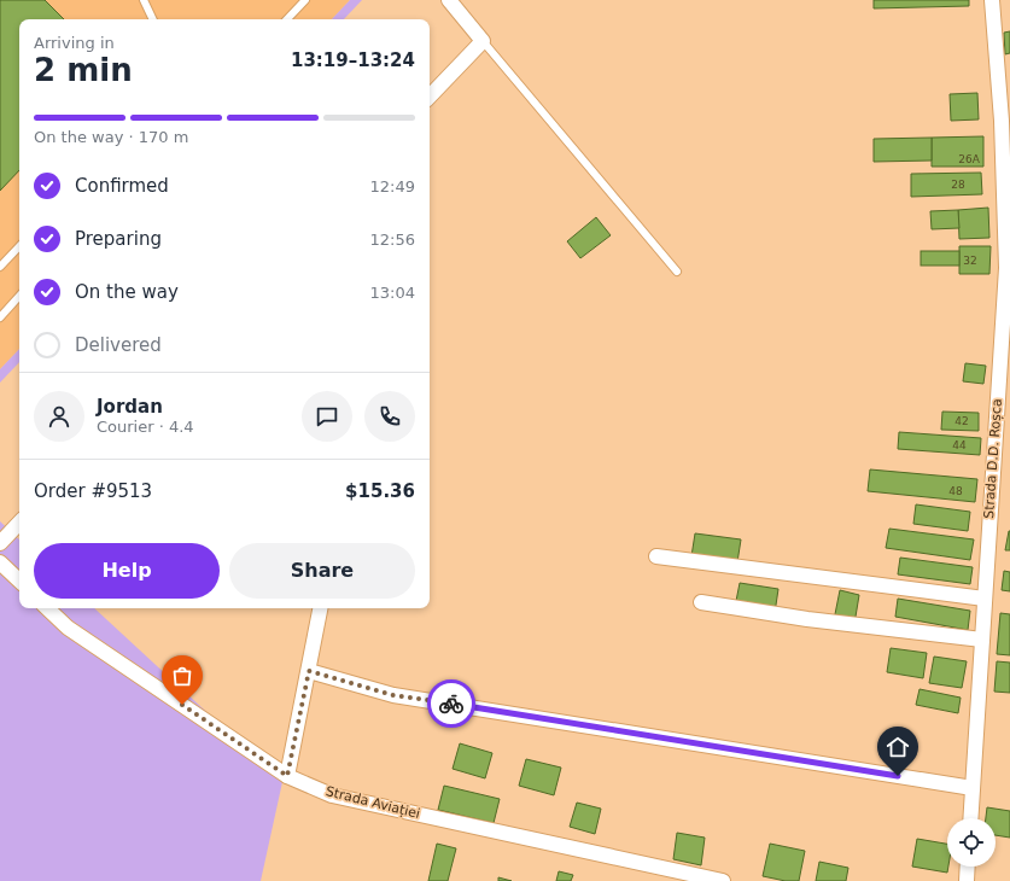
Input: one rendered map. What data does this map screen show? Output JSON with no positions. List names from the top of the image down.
{
  "streets": {
    "street": ["Strada D.D. Roșca", "Strada Aviației"]
  },
  "house_numbers": [
    "26A",
    "28",
    "32",
    "42",
    "44",
    "48"
  ],
  "page": {
    "heading": ["2 min", "Arriving in", "13:19–13:24"],
    "panel": [
      "Jordan",
      "Courier · 4.4",
      "Order #9513",
      "$15.36"
    ],
    "bar": "On the way · 170 m",
    "list": [
      ["Confirmed", "12:49"],
      ["Preparing", "12:56"],
      ["On the way", "13:04"],
      "Delivered"
    ],
    "buttons": ["Help", "Share"]
  }
}
